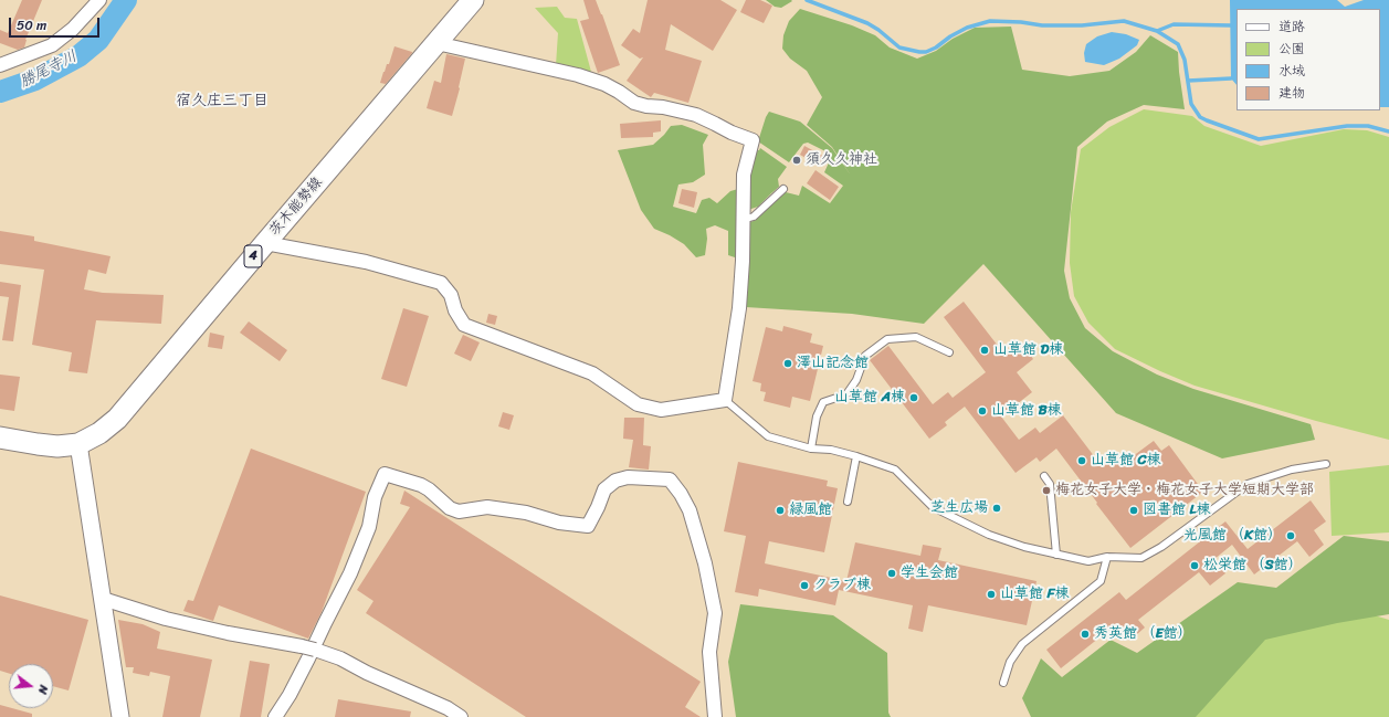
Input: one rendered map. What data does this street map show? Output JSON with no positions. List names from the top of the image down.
{
  "streets": {
    "main road": ["茨木能勢線", "4"]
  },
  "districts": ["宿久庄三丁目"],
  "water": ["勝尾寺川"],
  "places": [
    "須久久神社",
    "山草館 D棟",
    "澤山記念館",
    "山草館 A棟",
    "山草館 B棟",
    "山草館 C棟",
    "梅花女子大学・梅花女子大学短期大学部",
    "芝生広場",
    "緑風館",
    "図書館 L棟",
    "光風館 （K館）",
    "松栄館 （S館）",
    "学生会館",
    "クラブ棟",
    "山草館 F棟",
    "秀英館 （E館）"
  ],
  "legend": [
    "道路",
    "公園",
    "水域",
    "建物"
  ],
  "scale_bar": "50 m",
  "north": "right"
}
